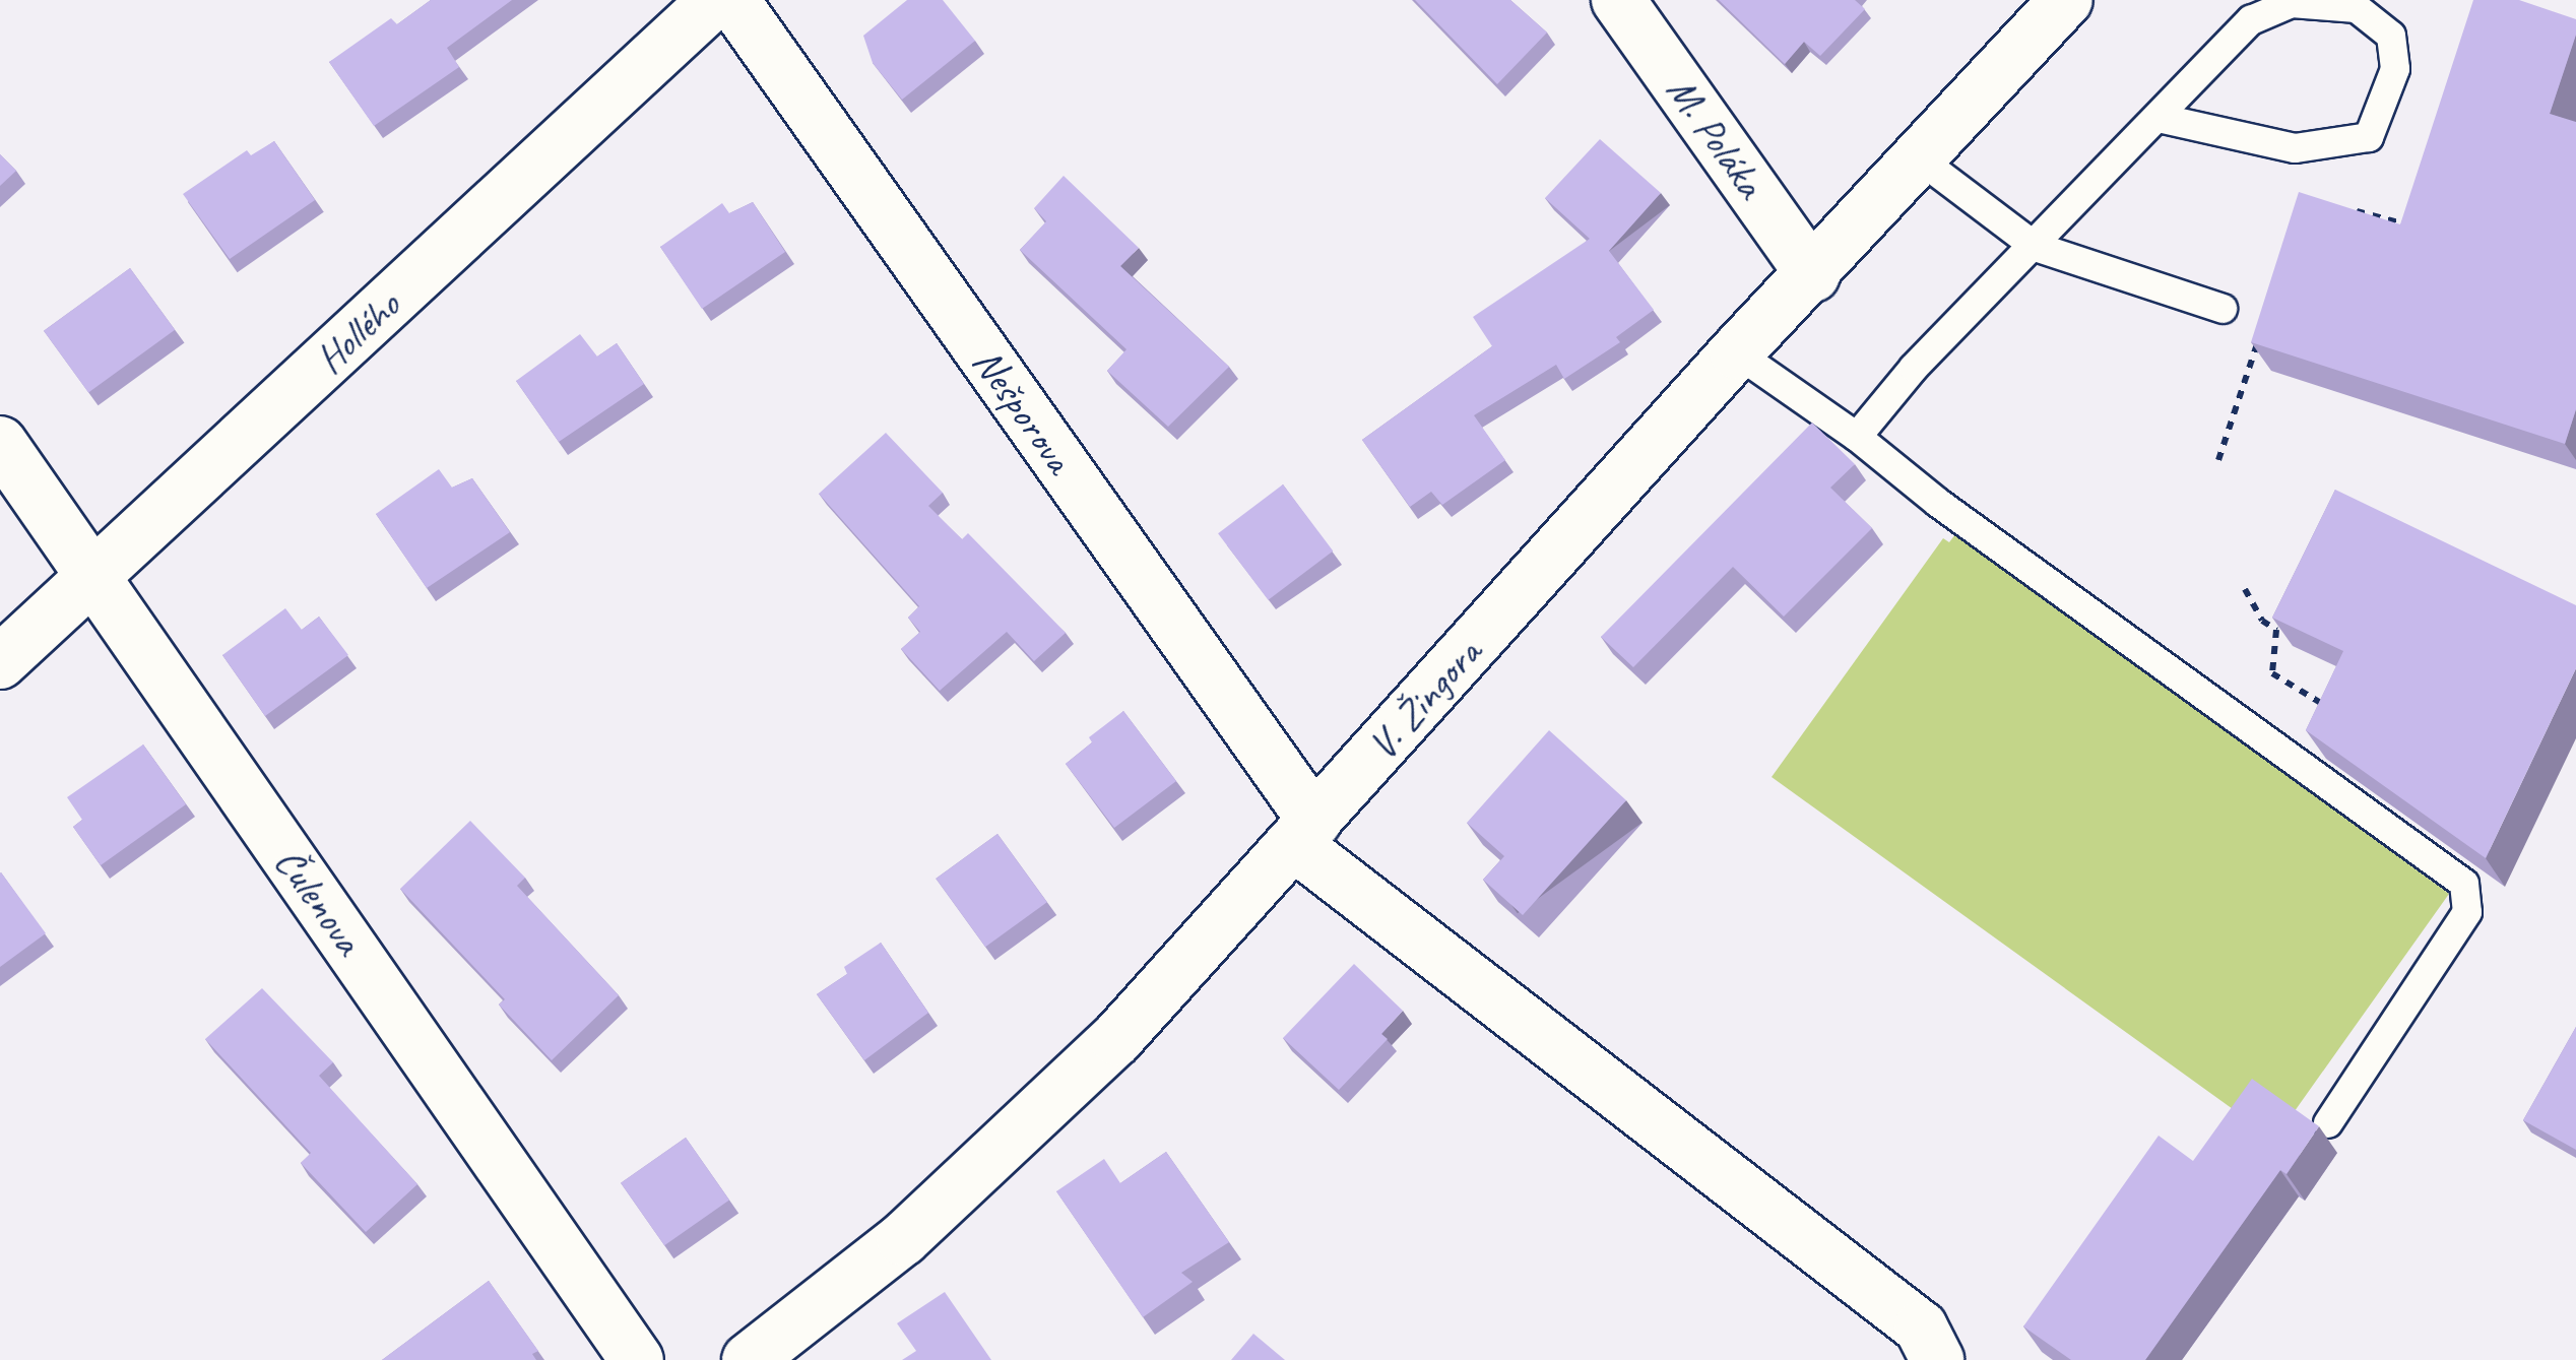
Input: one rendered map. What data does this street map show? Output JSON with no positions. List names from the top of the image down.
{
  "streets": {
    "street": [
      "M. Poláka",
      "Hollého",
      "Nešporova",
      "V. Žingora",
      "Čulenova"
    ]
  },
  "crossings": [
    ["M. Poláka", "V. Žingora"],
    ["Hollého", "Čulenova"],
    ["Nešporova", "V. Žingora"]
  ]
}
